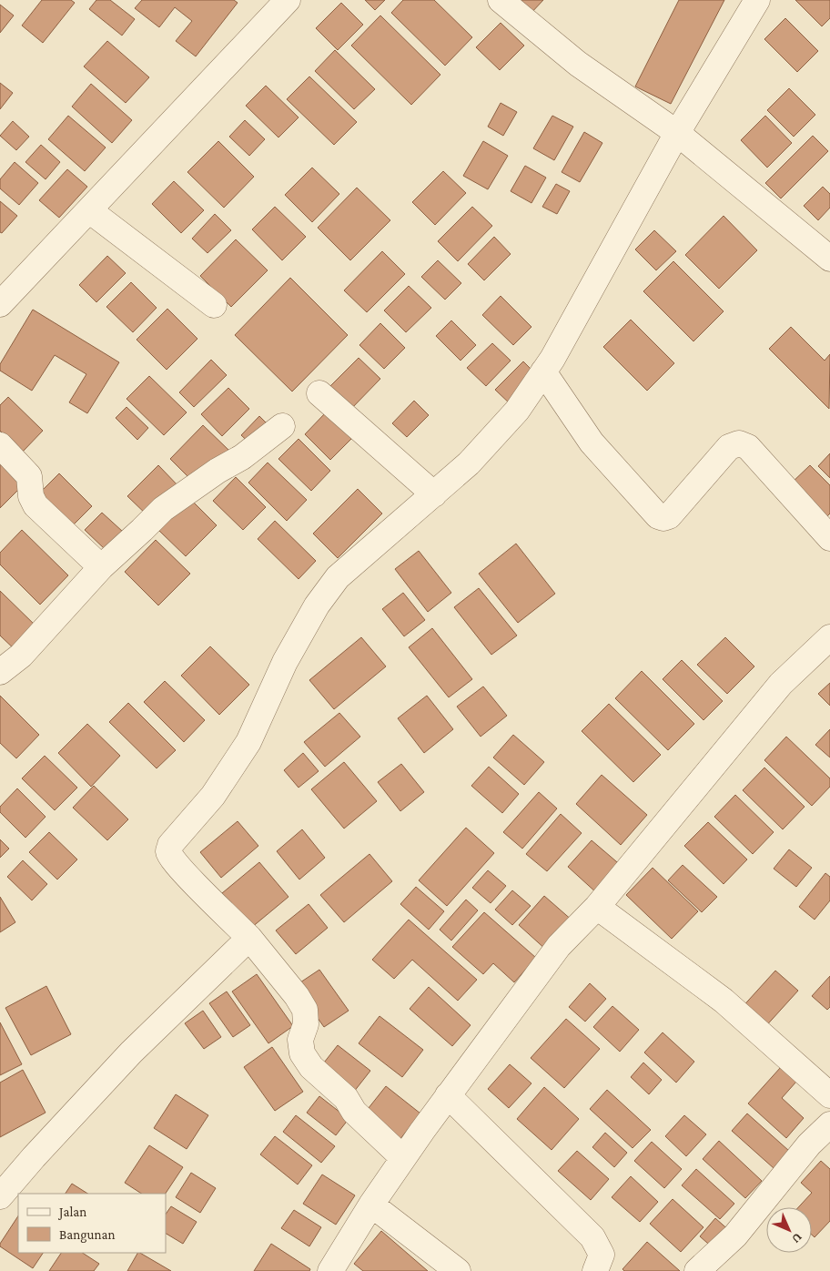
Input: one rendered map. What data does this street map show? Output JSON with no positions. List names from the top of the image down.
{
  "legend": ["Jalan", "Bangunan"],
  "north": "bottom right"
}
